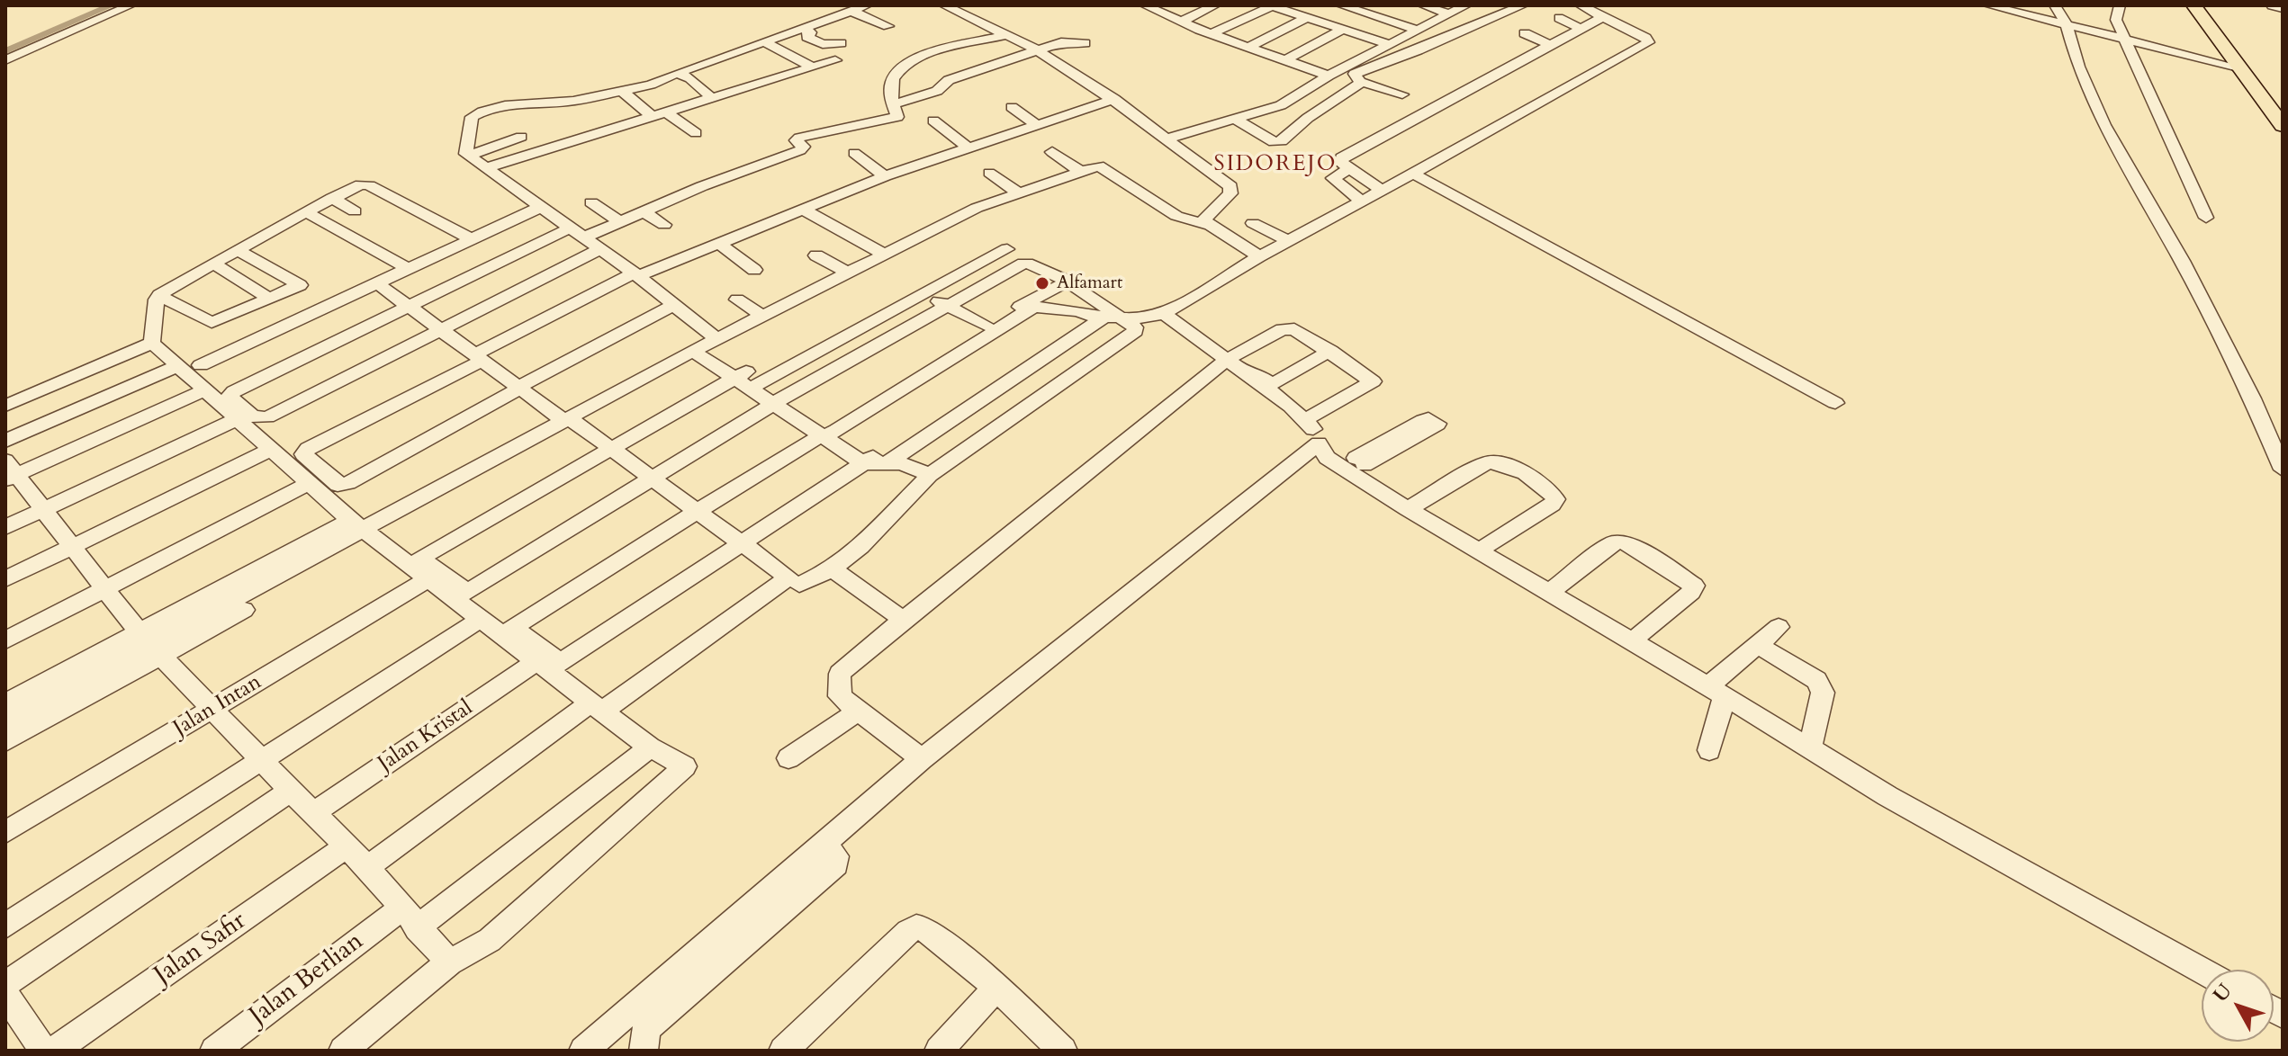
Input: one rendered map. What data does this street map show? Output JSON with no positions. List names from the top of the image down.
{
  "streets": {
    "street": [
      "Jalan Intan",
      "Jalan Kristal",
      "Jalan Safir",
      "Jalan Berlian"
    ]
  },
  "districts": ["SIDOREJO"],
  "places": ["Alfamart"],
  "north": "top left"
}
